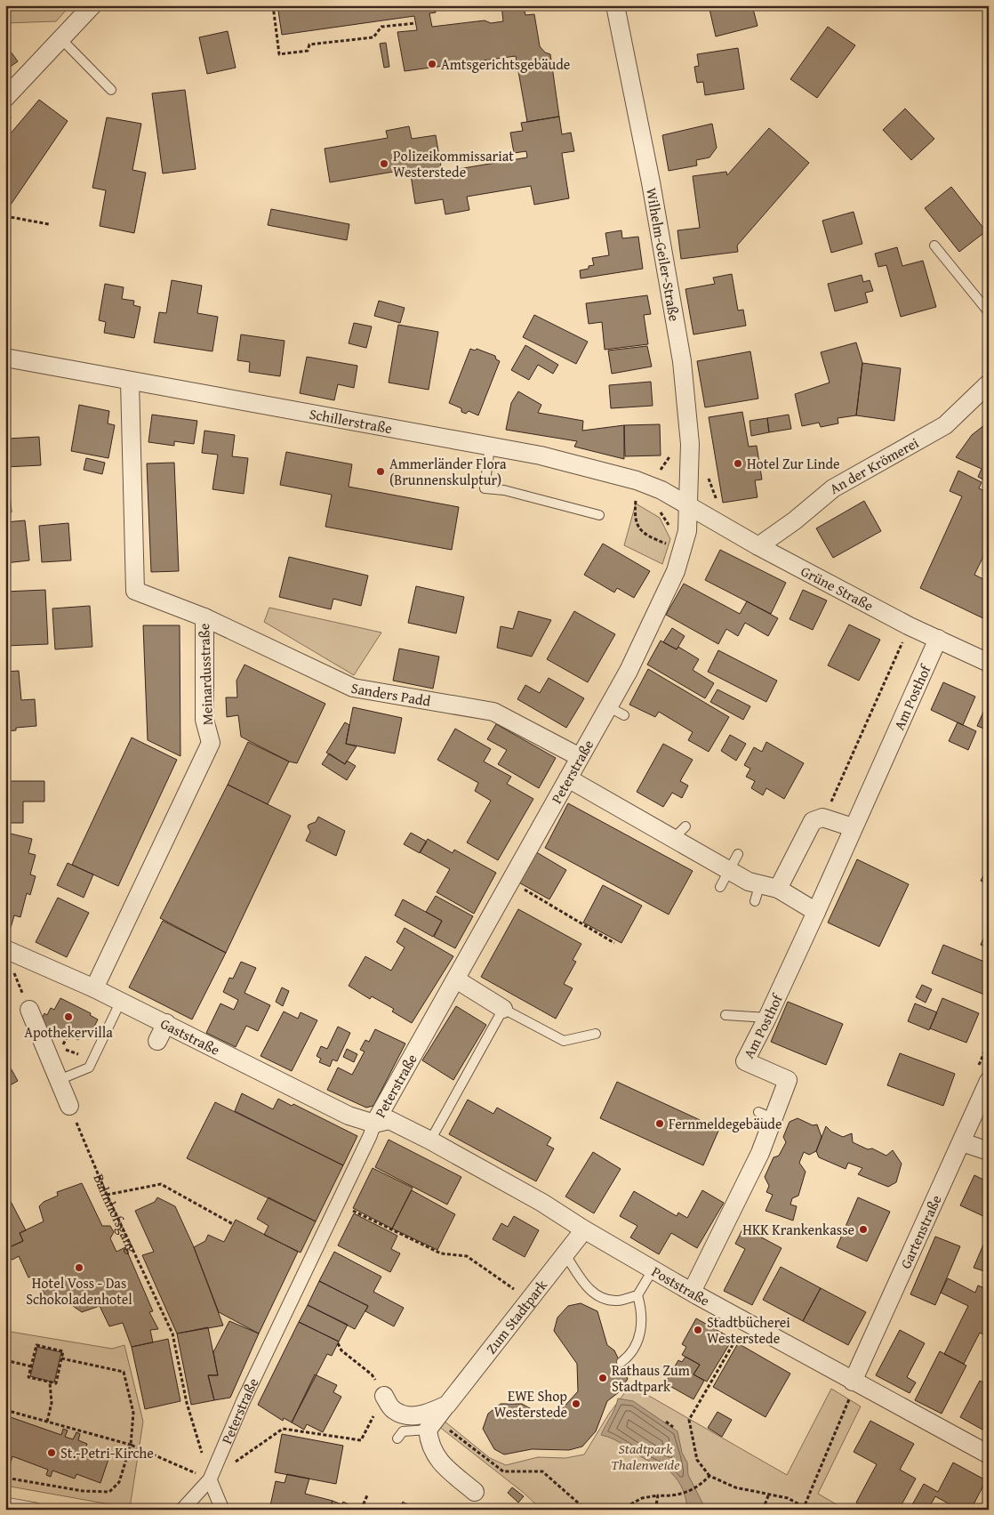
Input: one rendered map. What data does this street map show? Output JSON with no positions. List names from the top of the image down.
{
  "streets": {
    "street": [
      "Wilhelm-Geiler-Straße",
      "Schillerstraße",
      "An der Krömerei",
      "Grüne Straße",
      "Meinardusstraße",
      "Sanders Padd",
      "Am Posthof",
      "Peterstraße",
      "Gaststraße",
      "Gartenstraße",
      "Poststraße",
      "Zum Stadtpark"
    ],
    "path": ["Bahnhofsgang"]
  },
  "crossings": [
    ["Wilhelm-Geiler-Straße", "Schillerstraße"],
    ["Wilhelm-Geiler-Straße", "Grüne Straße"],
    ["Wilhelm-Geiler-Straße", "Peterstraße"],
    ["Schillerstraße", "Grüne Straße"],
    ["Schillerstraße", "Meinardusstraße"],
    ["Schillerstraße", "Peterstraße"],
    ["An der Krömerei", "Grüne Straße"],
    ["Grüne Straße", "Am Posthof"],
    ["Grüne Straße", "Peterstraße"],
    ["Meinardusstraße", "Sanders Padd"],
    ["Meinardusstraße", "Gaststraße"],
    ["Sanders Padd", "Peterstraße"],
    ["Am Posthof", "Poststraße"],
    ["Peterstraße", "Gaststraße"],
    ["Peterstraße", "Bahnhofsgang"],
    ["Peterstraße", "Poststraße"],
    ["Gaststraße", "Poststraße"],
    ["Gartenstraße", "Poststraße"],
    ["Poststraße", "Zum Stadtpark"]
  ],
  "parks": ["Stadtpark Thalenweide"],
  "places": [
    "Amtsgerichtsgebäude",
    "Polizeikommissariat Westerstede",
    "Hotel Zur Linde",
    "Ammerländer Flora (Brunnenskulptur)",
    "Apothekervilla",
    "Fernmeldegebäude",
    "HKK Krankenkasse",
    "Hotel Voss - Das Schokoladenhotel",
    "Stadtbücherei Westerstede",
    "Rathaus Zum Stadtpark",
    "EWE Shop Westerstede",
    "St.-Petri-Kirche"
  ]
}
